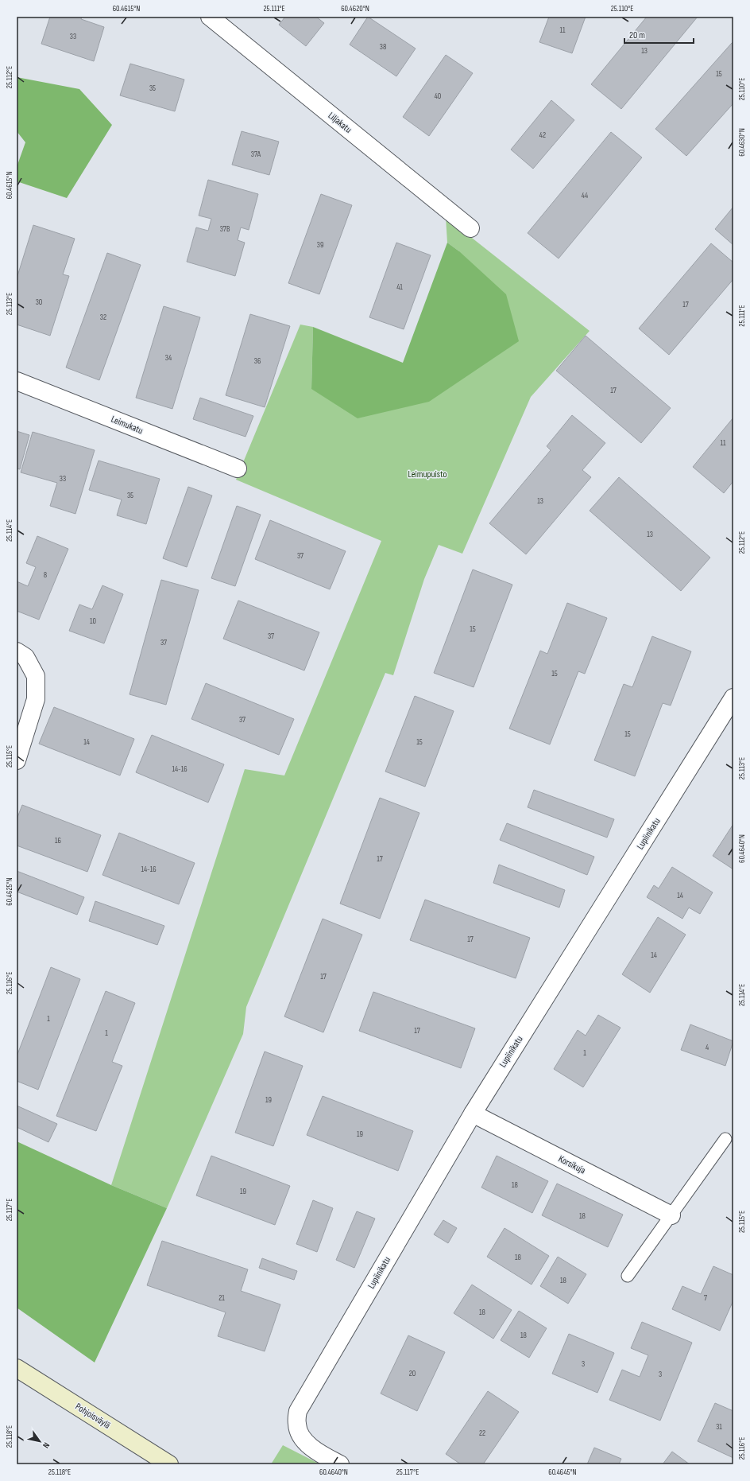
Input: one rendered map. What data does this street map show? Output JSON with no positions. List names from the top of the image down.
{
  "streets": {
    "main road": ["Pohjoisväylä"],
    "street": [
      "Liljakatu",
      "Leimukatu",
      "Lupiinikatu",
      "Korsikuja"
    ]
  },
  "crossings": [
    ["Lupiinikatu", "Korsikuja"]
  ],
  "parks": ["Leimupuisto"],
  "house_numbers": [
    "11",
    "33",
    "38",
    "13",
    "15",
    "35",
    "40",
    "42",
    "37A",
    "44",
    "37B",
    "39",
    "41",
    "30",
    "17",
    "32",
    "34",
    "36",
    "17",
    "11",
    "33",
    "35",
    "13",
    "13",
    "37",
    "8",
    "10",
    "15",
    "37",
    "37",
    "15",
    "37",
    "15",
    "14",
    "15",
    "14-16",
    "16",
    "17",
    "14-16",
    "14",
    "17",
    "14",
    "17",
    "1",
    "17",
    "1",
    "4",
    "1",
    "19",
    "19",
    "18",
    "19",
    "18",
    "18",
    "18",
    "21",
    "7",
    "18",
    "18",
    "3",
    "20",
    "3",
    "31",
    "22"
  ],
  "scale_bar": "20 m",
  "north": "bottom right",
  "coordinates": [
    "60.4615°N",
    "25.111°E",
    "60.4620°N",
    "25.110°E",
    "25.112°E",
    "60.4630°N",
    "25.113°E",
    "25.114°E",
    "25.115°E",
    "60.4640°N",
    "60.4625°N",
    "25.116°E",
    "25.117°E",
    "25.118°E",
    "60.4645°N"
  ]
}
